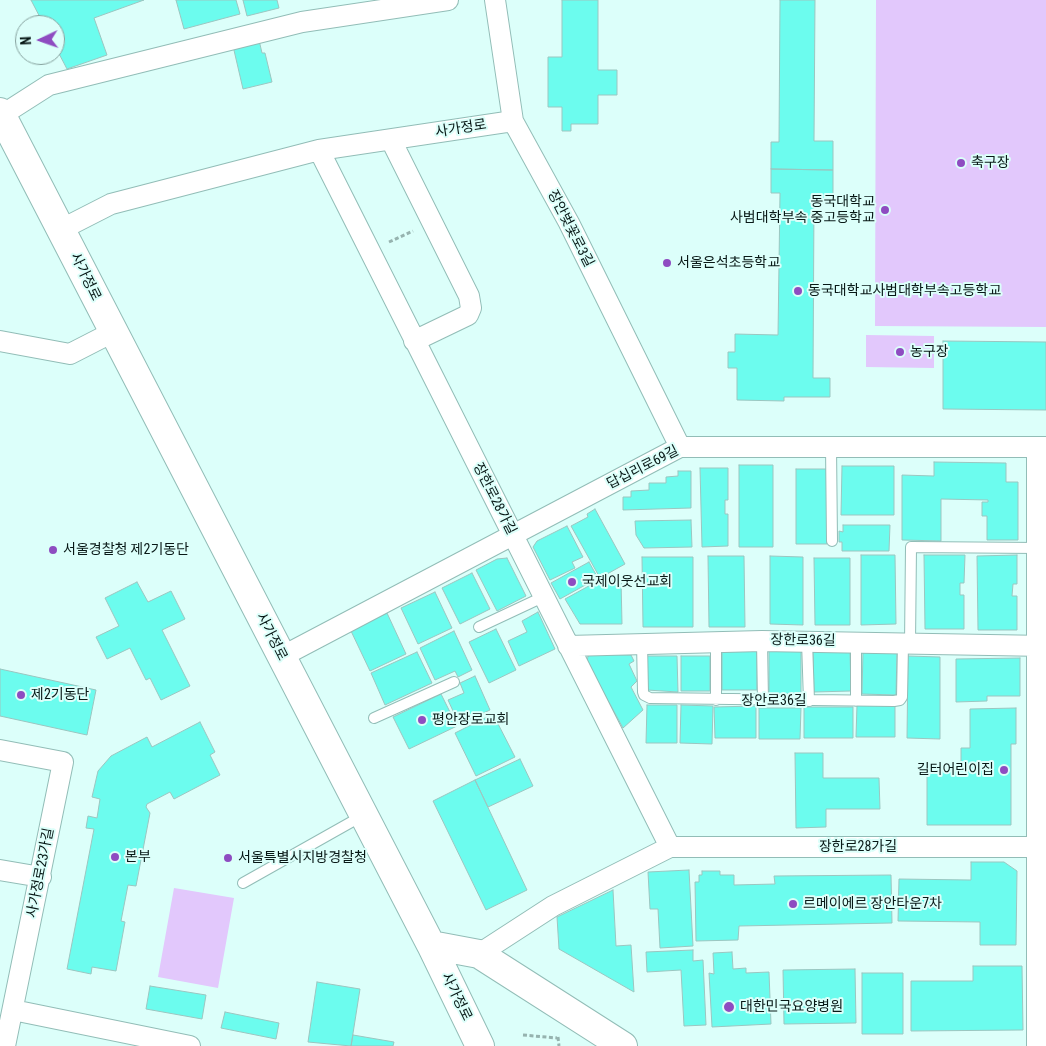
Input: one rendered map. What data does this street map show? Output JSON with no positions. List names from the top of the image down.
{
  "streets": {
    "main road": ["사가정로"],
    "street": [
      "장안벚꽃로3길",
      "답십리로69길",
      "장한로28가길",
      "장한로36길",
      "사가정로23가길"
    ],
    "lane": ["장안로36길"]
  },
  "crossings": [
    ["사가정로", "장안벚꽃로3길"],
    ["사가정로", "답십리로69길"],
    ["사가정로", "장한로28가길"],
    ["장안벚꽃로3길", "답십리로69길"],
    ["답십리로69길", "장한로28가길"],
    ["장한로28가길", "장한로36길"],
    ["장한로36길", "장안로36길"]
  ],
  "places": [
    "축구장",
    "동국대학교 사범대학부속 중고등학교",
    "서울은석초등학교",
    "동국대학교사범대학부속고등학교",
    "농구장",
    "서울경찰청 제2기동단",
    "국제이웃선교회",
    "제2기동단",
    "평안장로교회",
    "길터어린이집",
    "본부",
    "서울특별시지방경찰청",
    "르메이에르 장안타운7차",
    "대한민국요양병원"
  ],
  "north": "left"
}
